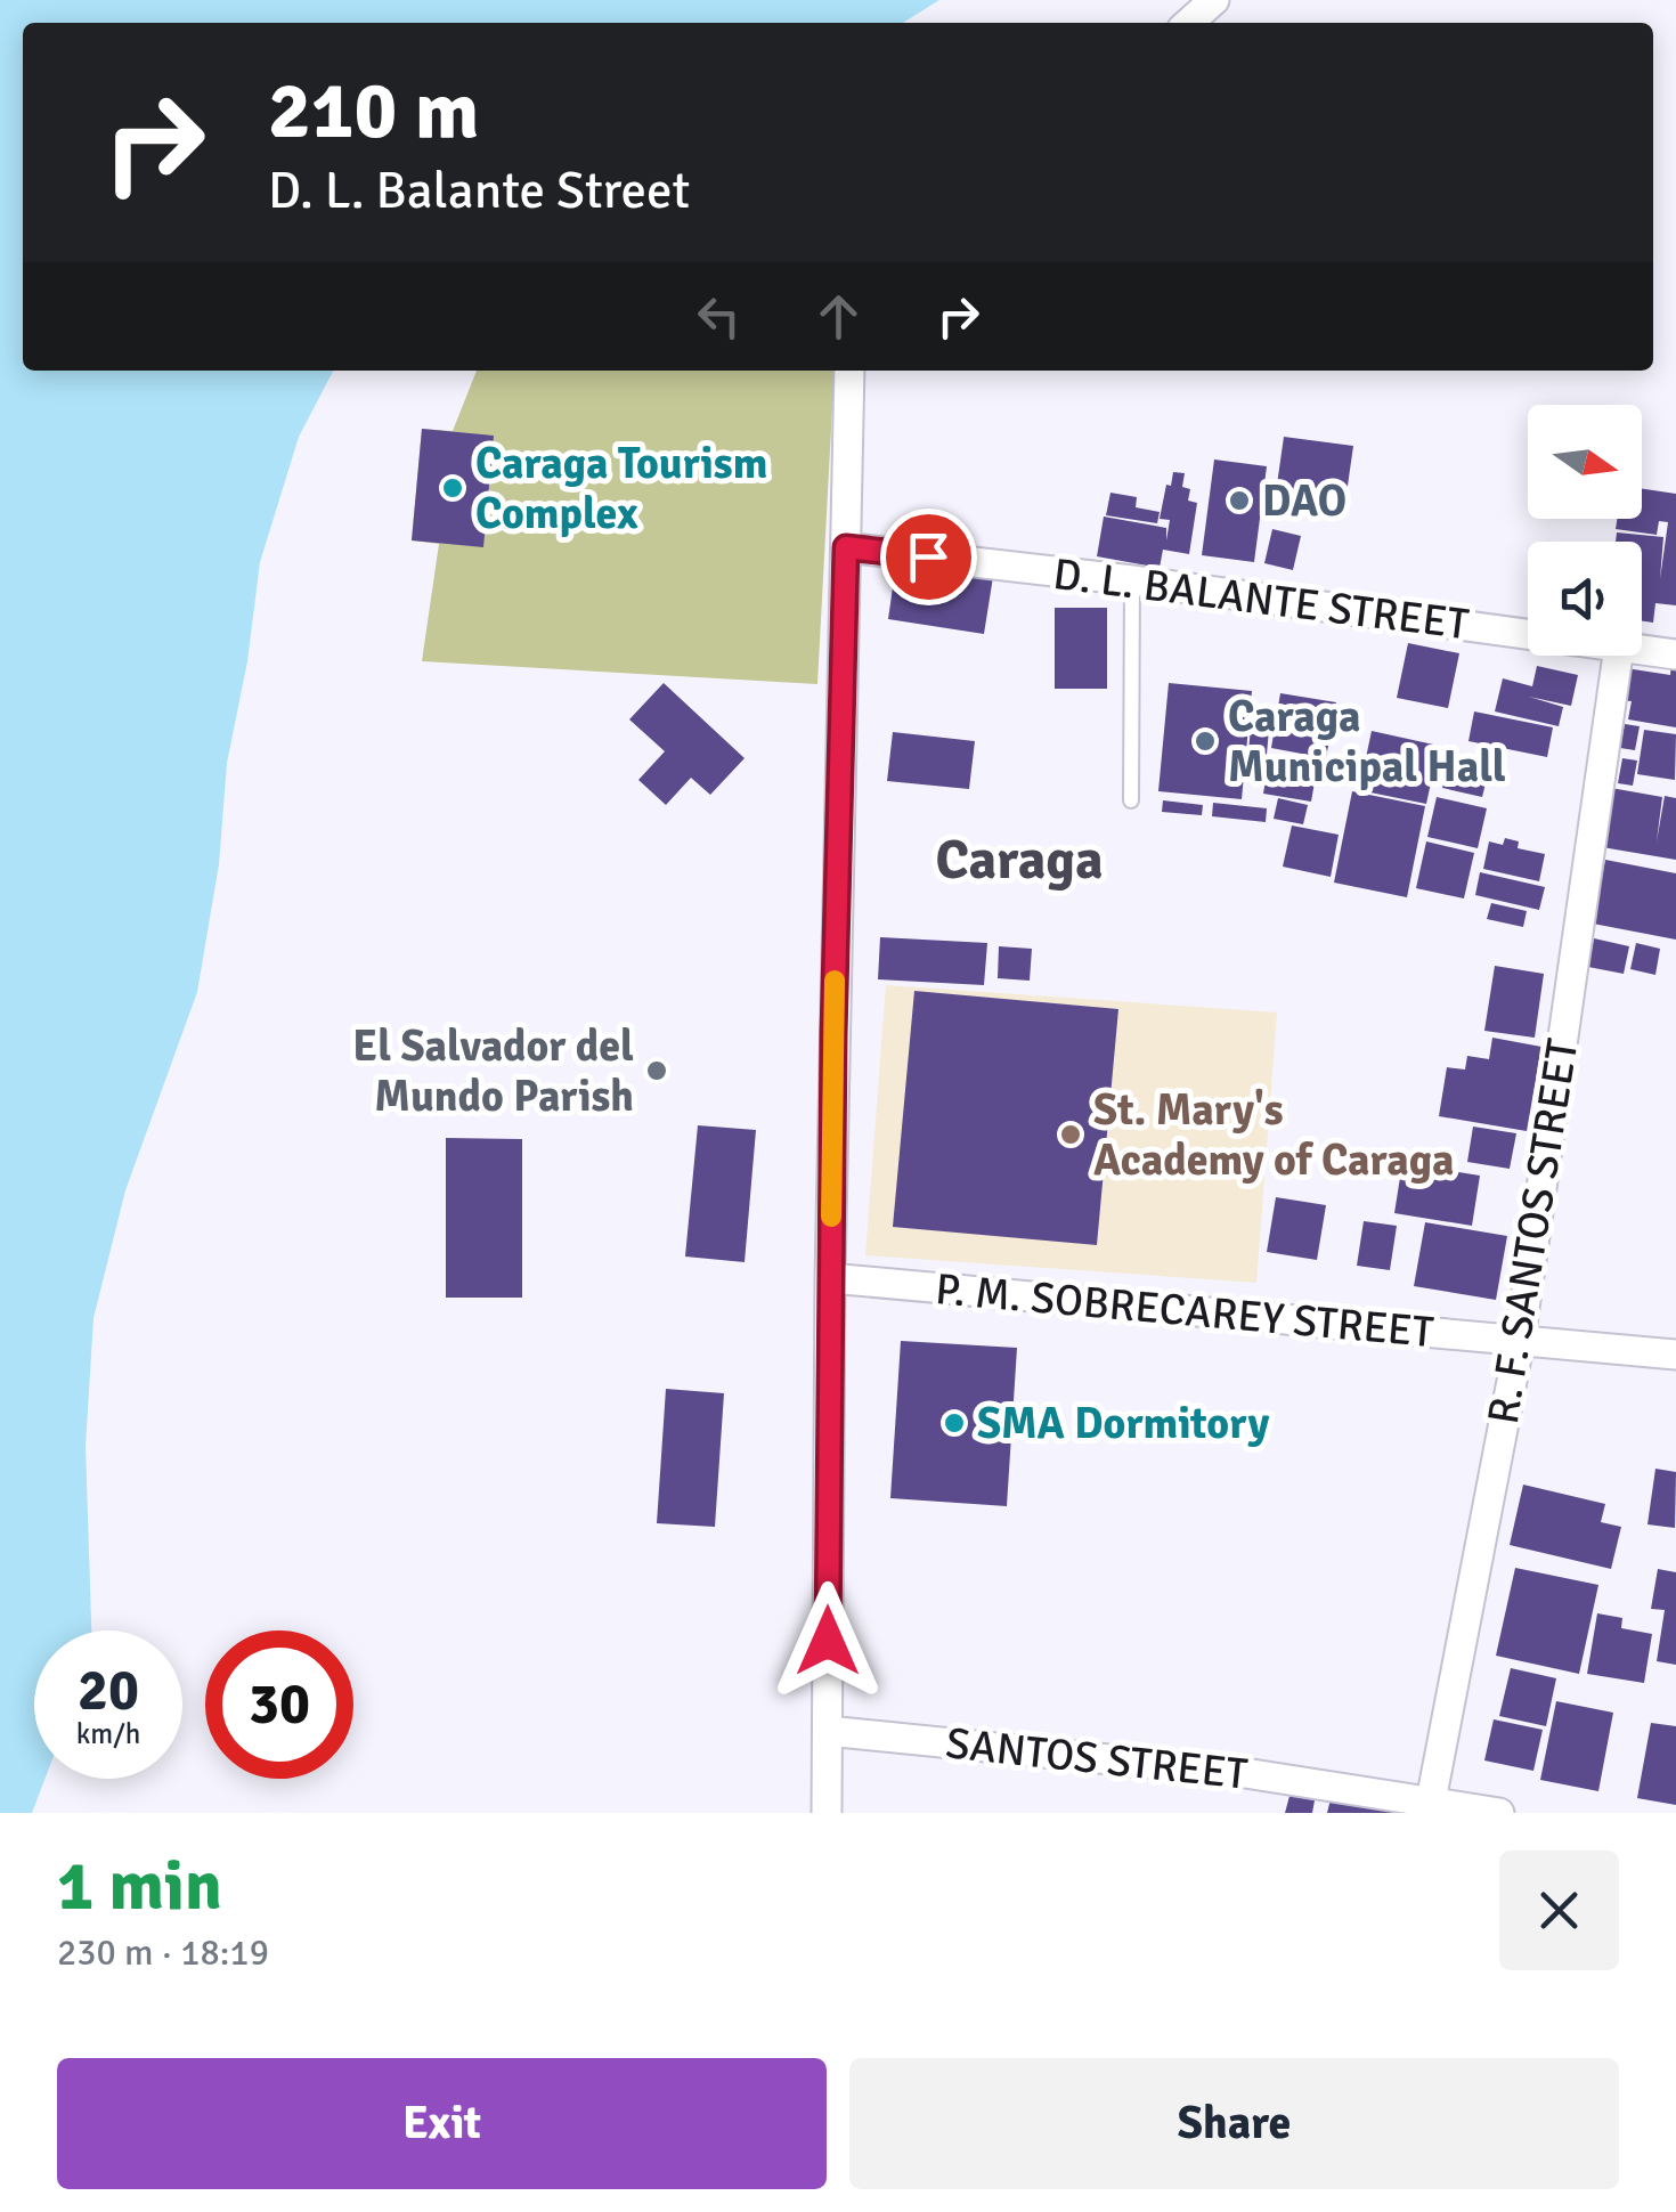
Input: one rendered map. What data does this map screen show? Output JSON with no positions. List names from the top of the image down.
{
  "streets": {
    "street": [
      "D. L. BALANTE STREET",
      "R. F. SANTOS STREET",
      "P. M. SOBRECAREY STREET",
      "SANTOS STREET"
    ]
  },
  "crossings": [
    ["R. F. SANTOS STREET", "P. M. SOBRECAREY STREET"],
    ["R. F. SANTOS STREET", "SANTOS STREET"]
  ],
  "districts": ["Caraga"],
  "places": [
    "Caraga Tourism Complex",
    "DAO",
    "Caraga Municipal Hall",
    "El Salvador del Mundo Parish",
    "St. Mary's Academy of Caraga",
    "SMA Dormitory"
  ],
  "north": "right",
  "page": {
    "turn": ["210 m", "D. L. Balante Street"],
    "speed": "20 km/h",
    "limit": "30",
    "heading": ["1 min", "230 m · 18:19"],
    "buttons": ["Exit", "Share"]
  }
}
